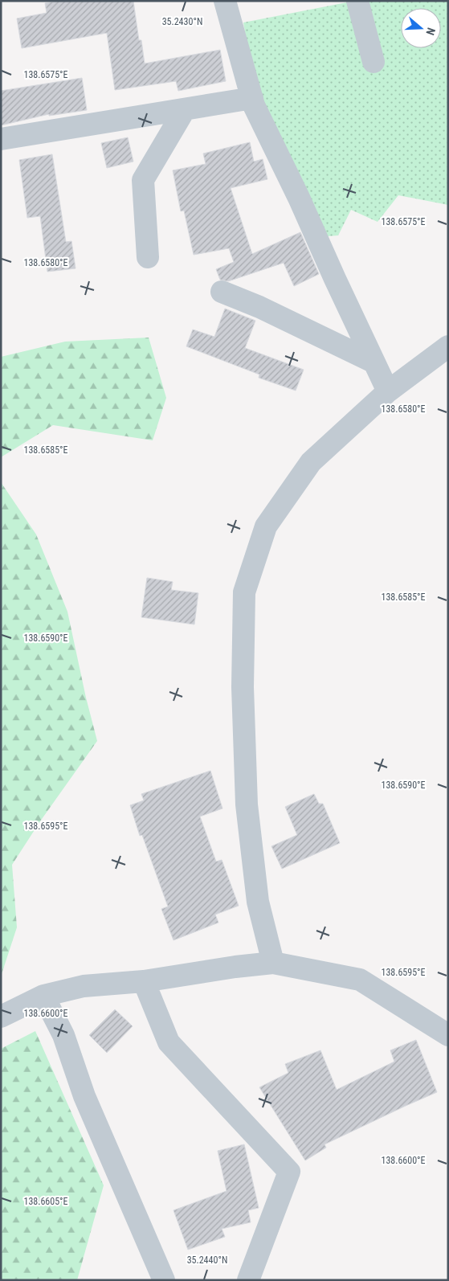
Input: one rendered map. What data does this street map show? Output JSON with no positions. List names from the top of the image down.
{
  "north": "right",
  "coordinates": [
    "35.2430°N",
    "138.6575°E",
    "138.6580°E",
    "138.6585°E",
    "138.6590°E",
    "138.6595°E",
    "138.6600°E",
    "138.6605°E",
    "35.2440°N"
  ]
}
